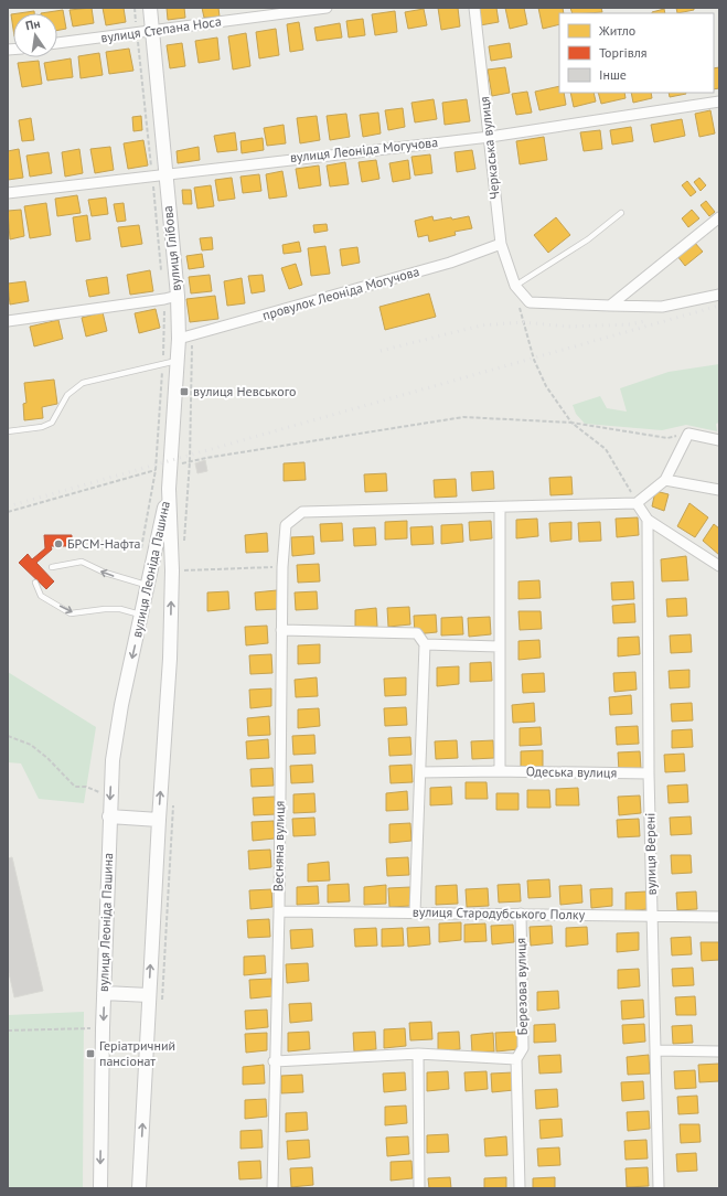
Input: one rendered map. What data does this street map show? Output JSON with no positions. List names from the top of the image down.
{
  "streets": {
    "main road": ["вулиця Глібова", "вулиця Леоніда Пашина"],
    "street": [
      "вулиця Степана Носа",
      "Черкаська вулиця",
      "вулиця Леоніда Могучова",
      "провулок Леоніда Могучова",
      "Одеська вулиця",
      "Весняна вулиця",
      "вулиця Верені",
      "вулиця Стародубського Полку",
      "Березова вулиця"
    ]
  },
  "crossings": [
    ["вулиця Степана Носа", "вулиця Глібова"],
    ["Черкаська вулиця", "вулиця Леоніда Могучова"],
    ["Черкаська вулиця", "провулок Леоніда Могучова"],
    ["вулиця Леоніда Могучова", "вулиця Глібова"],
    ["вулиця Глібова", "провулок Леоніда Могучова"],
    ["вулиця Глібова", "вулиця Леоніда Пашина"],
    ["Одеська вулиця", "вулиця Верені"],
    ["Весняна вулиця", "вулиця Стародубського Полку"],
    ["вулиця Верені", "вулиця Стародубського Полку"],
    ["вулиця Стародубського Полку", "Березова вулиця"]
  ],
  "places": {
    "transit": ["вулиця Невського", "Геріатричний пансіонат"],
    "other": ["БРСМ-Нафта"]
  },
  "legend": ["Житло", "Торгівля", "Інше"],
  "north": "top"
}
